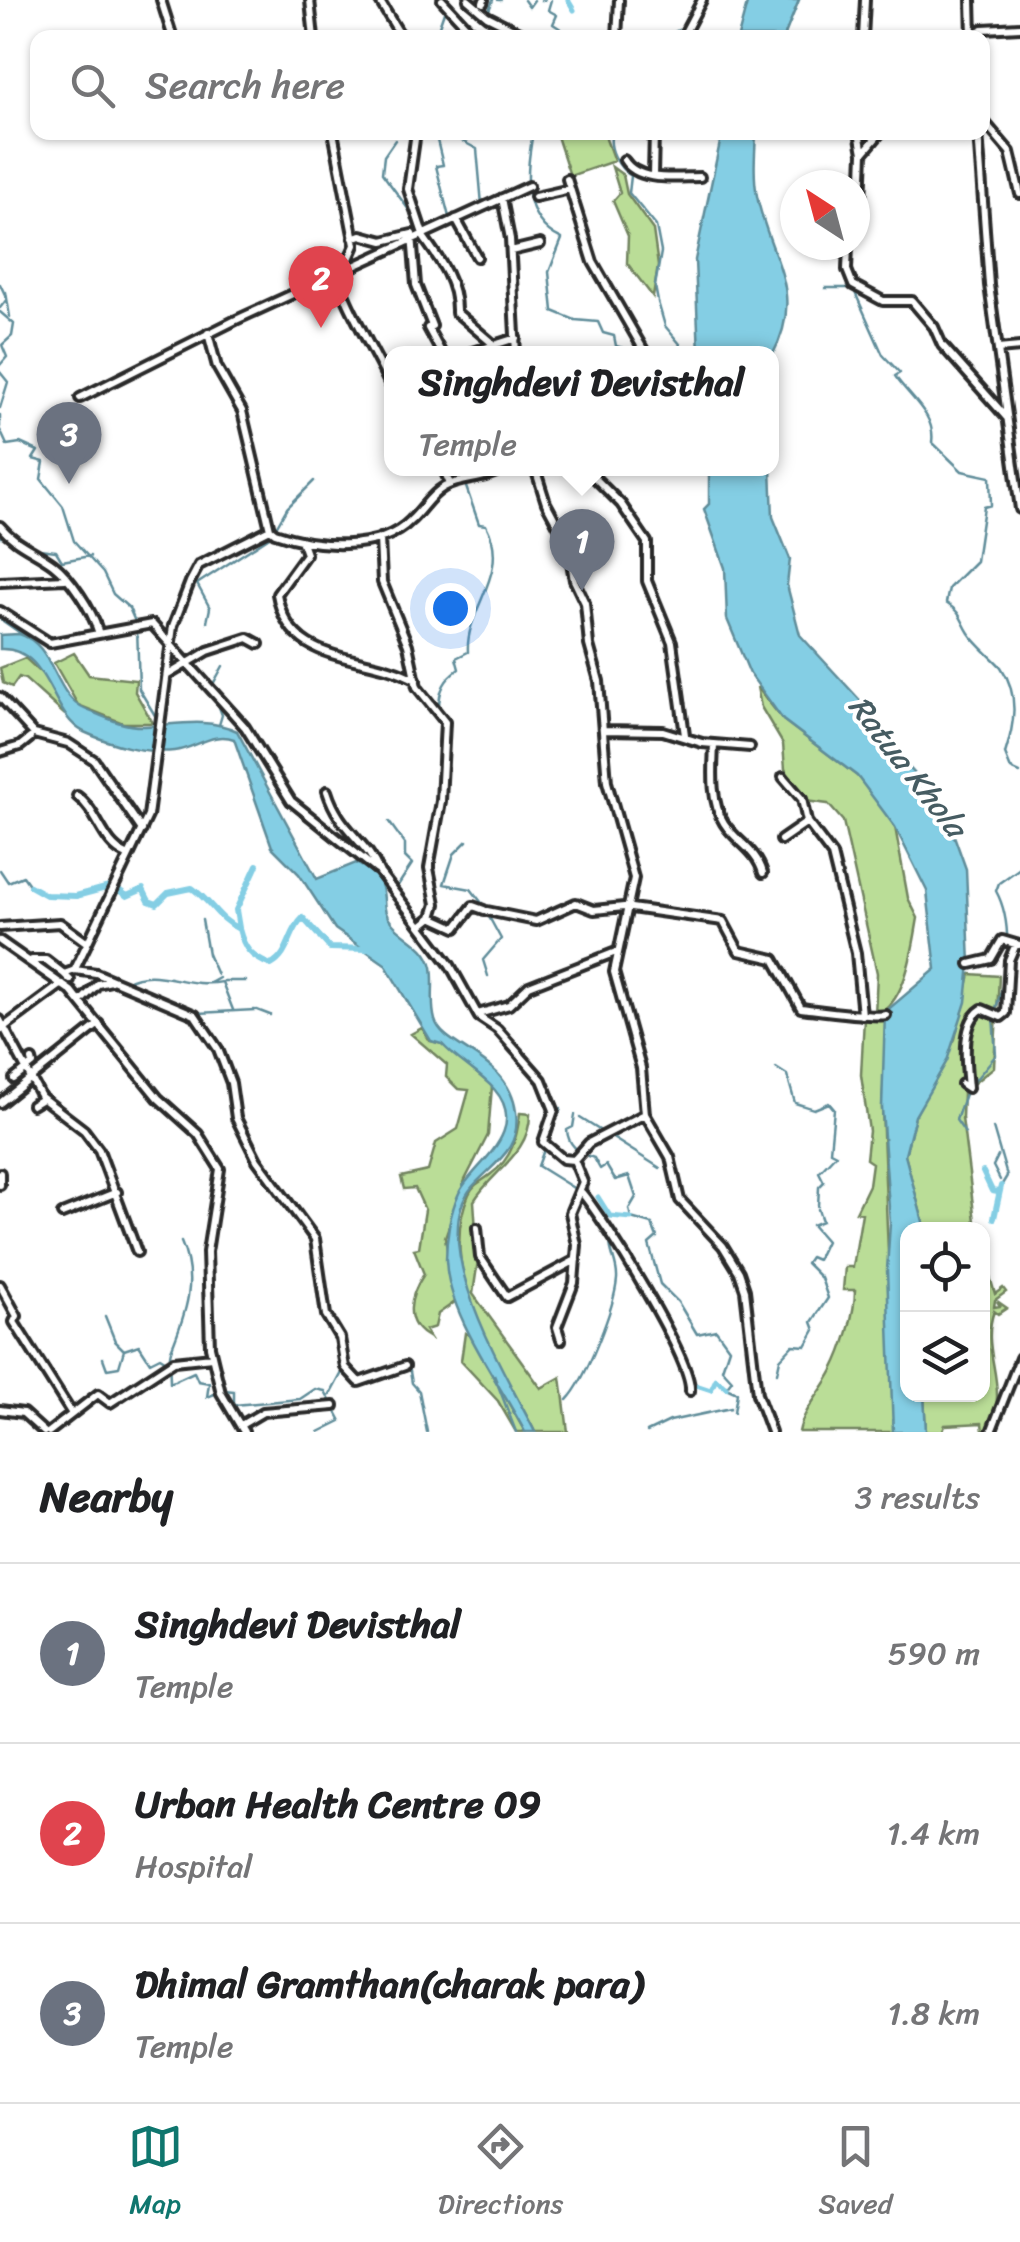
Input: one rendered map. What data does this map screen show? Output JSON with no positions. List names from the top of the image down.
{
  "water": ["Ratua Khola"],
  "north": "top left",
  "page": {
    "search": "Search here",
    "pins": ["2", "3", "1"],
    "popup": ["Singhdevi Devisthal", "Temple"],
    "heading": ["Nearby", "3 results"],
    "list": [
      {
        "mark": "1",
        "name": "Singhdevi Devisthal",
        "note": "Temple",
        "value": "590 m"
      },
      {
        "mark": "2",
        "name": "Urban Health Centre 09",
        "note": "Hospital",
        "value": "1.4 km"
      },
      {
        "mark": "3",
        "name": "Dhimal Gramthan(charak para)",
        "note": "Temple",
        "value": "1.8 km"
      }
    ],
    "nav": ["Map", "Directions", "Saved"]
  }
}
